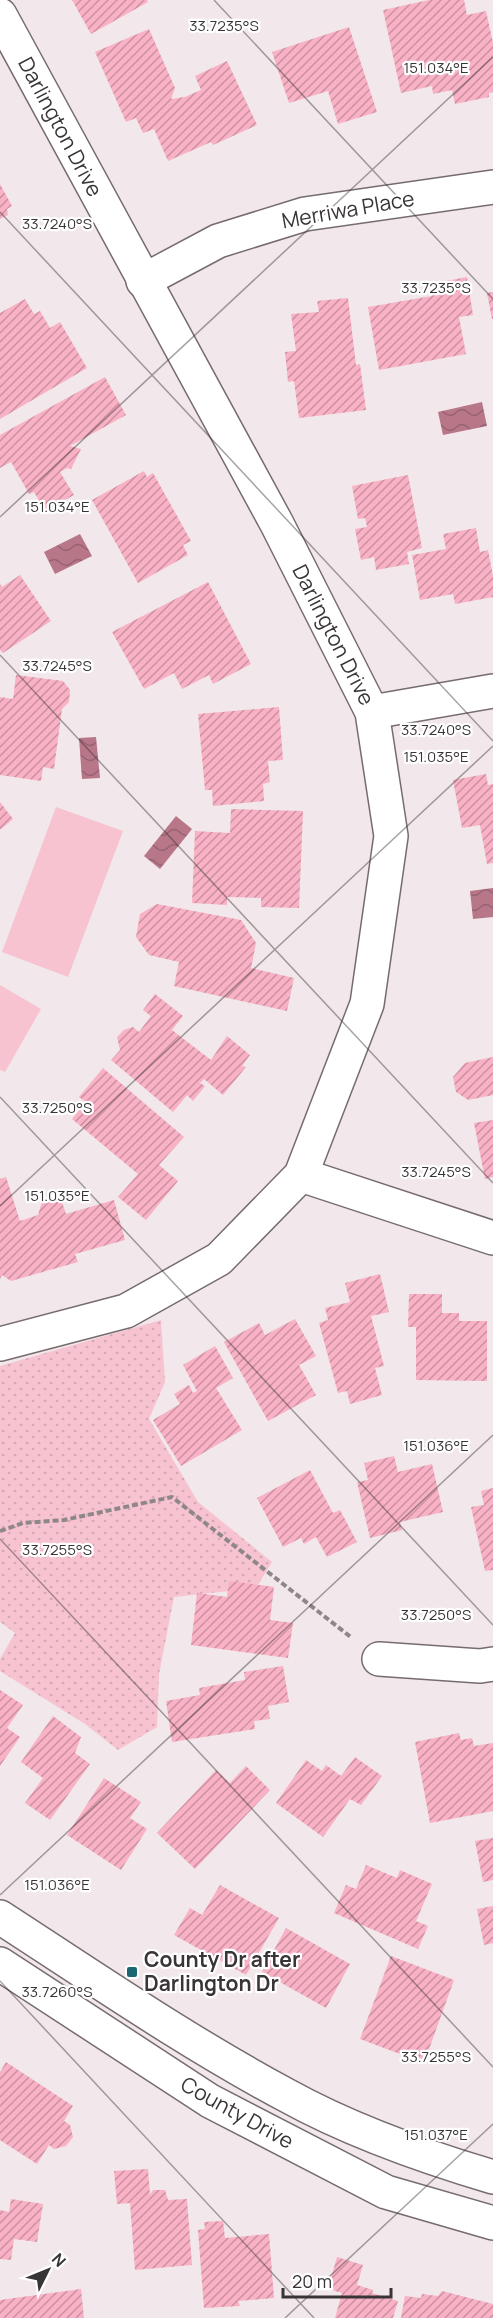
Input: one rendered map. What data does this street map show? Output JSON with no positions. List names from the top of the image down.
{
  "streets": {
    "street": ["Darlington Drive", "Merriwa Place", "County Drive"]
  },
  "crossings": [
    ["Darlington Drive", "Merriwa Place"]
  ],
  "places": {
    "transit": ["County Dr after Darlington Dr"]
  },
  "scale_bar": "20 m",
  "north": "top right",
  "coordinates": [
    "33.7235°S",
    "151.034°E",
    "33.7240°S",
    "33.7245°S",
    "151.035°E",
    "33.7250°S",
    "151.036°E",
    "33.7255°S",
    "33.7260°S",
    "151.037°E"
  ]
}
